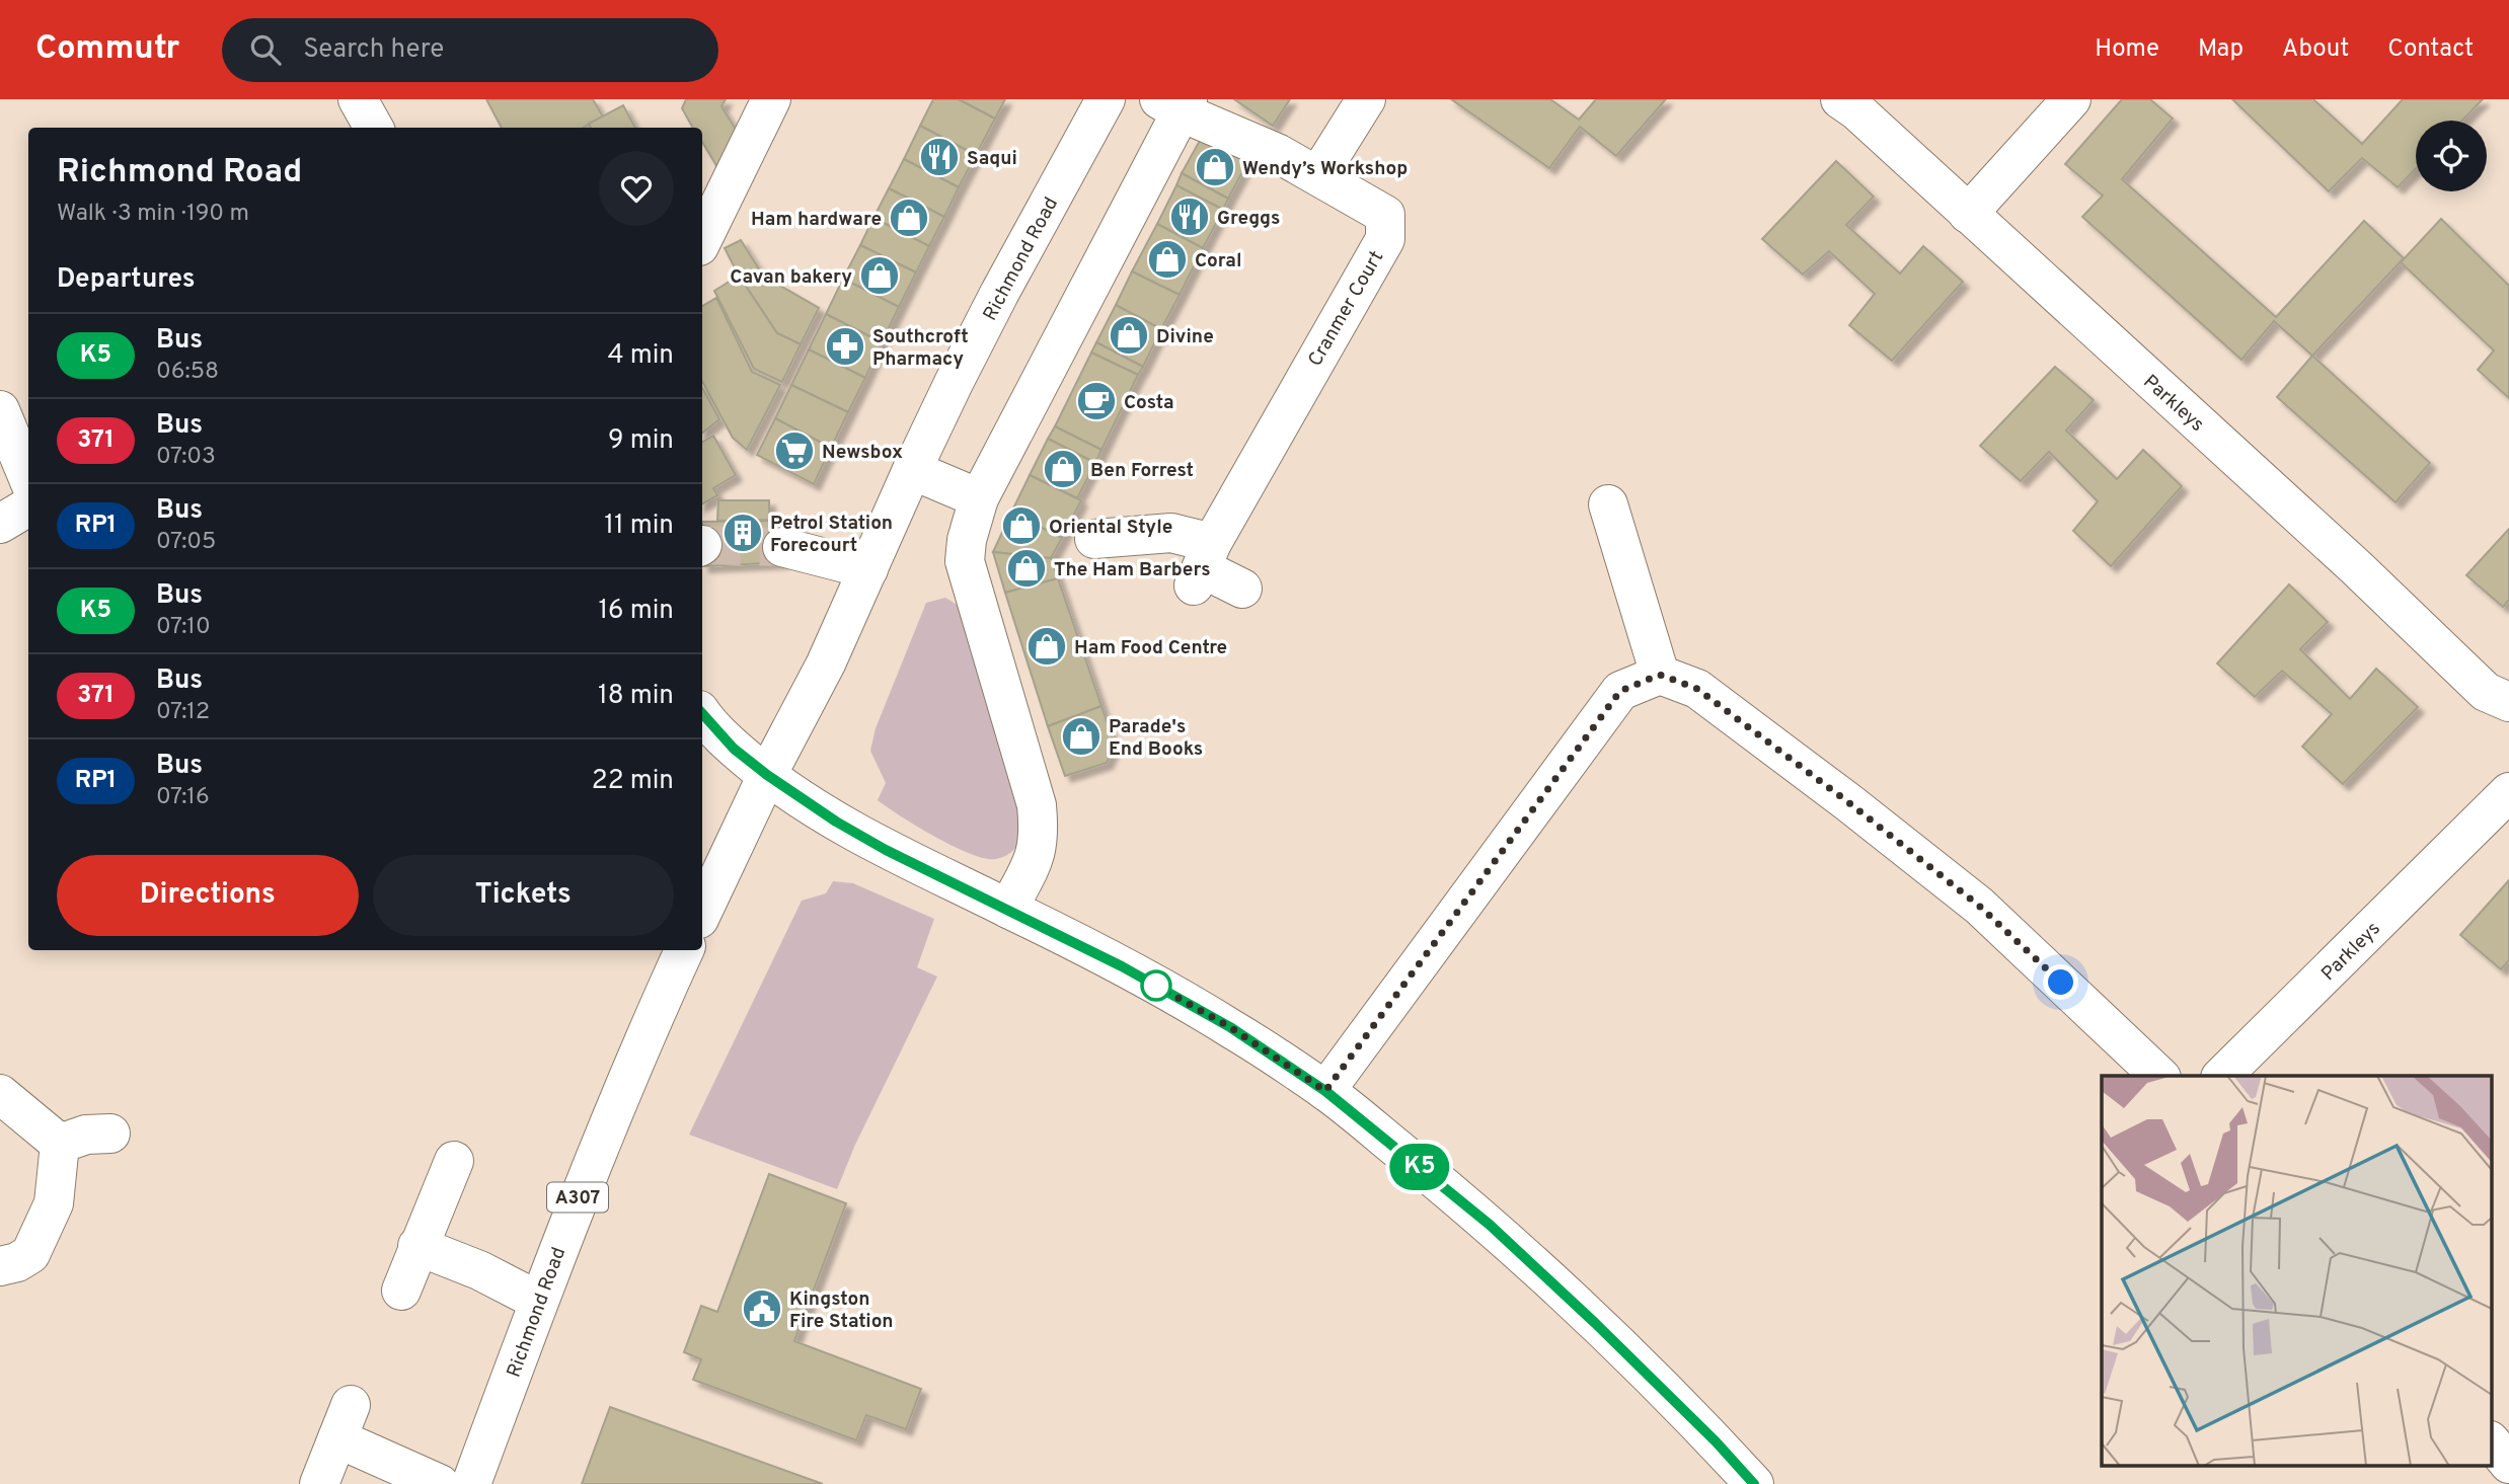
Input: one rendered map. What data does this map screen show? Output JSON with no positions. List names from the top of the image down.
{
  "streets": {
    "street": [
      "Richmond Road",
      "Cranmer Court",
      "Parkleys",
      "A307"
    ]
  },
  "places": {
    "restaurant": ["Saqui", "Greggs"],
    "shop": [
      "Wendy’s Workshop",
      "Ham hardware",
      "Coral",
      "Cavan bakery",
      "Divine",
      "Ben Forrest",
      "Oriental Style",
      "The Ham Barbers",
      "Ham Food Centre",
      "Parade's End Books"
    ],
    "pharmacy": ["Southcroft Pharmacy"],
    "cafe": ["Costa"],
    "supermarket": ["Newsbox"],
    "building": ["Petrol Station Forecourt"],
    "public building": ["Kingston Fire Station"]
  },
  "lines": ["bus line K5"],
  "page": {
    "header": "Commutr",
    "search": "Search here",
    "nav": [
      "Home",
      "Map",
      "About",
      "Contact"
    ],
    "on_map": "K5",
    "heading": [
      ["Richmond Road", "Walk · 3 min · 190 m"],
      "Departures"
    ],
    "list": [
      {
        "mark": "K5",
        "name": "Bus",
        "note": "06:58",
        "value": "4 min"
      },
      {
        "mark": "371",
        "name": "Bus",
        "note": "07:03",
        "value": "9 min"
      },
      {
        "mark": "RP1",
        "name": "Bus",
        "note": "07:05",
        "value": "11 min"
      },
      {
        "mark": "K5",
        "name": "Bus",
        "note": "07:10",
        "value": "16 min"
      },
      {
        "mark": "371",
        "name": "Bus",
        "note": "07:12",
        "value": "18 min"
      },
      {
        "mark": "RP1",
        "name": "Bus",
        "note": "07:16",
        "value": "22 min"
      }
    ],
    "buttons": ["Directions", "Tickets"]
  }
}
